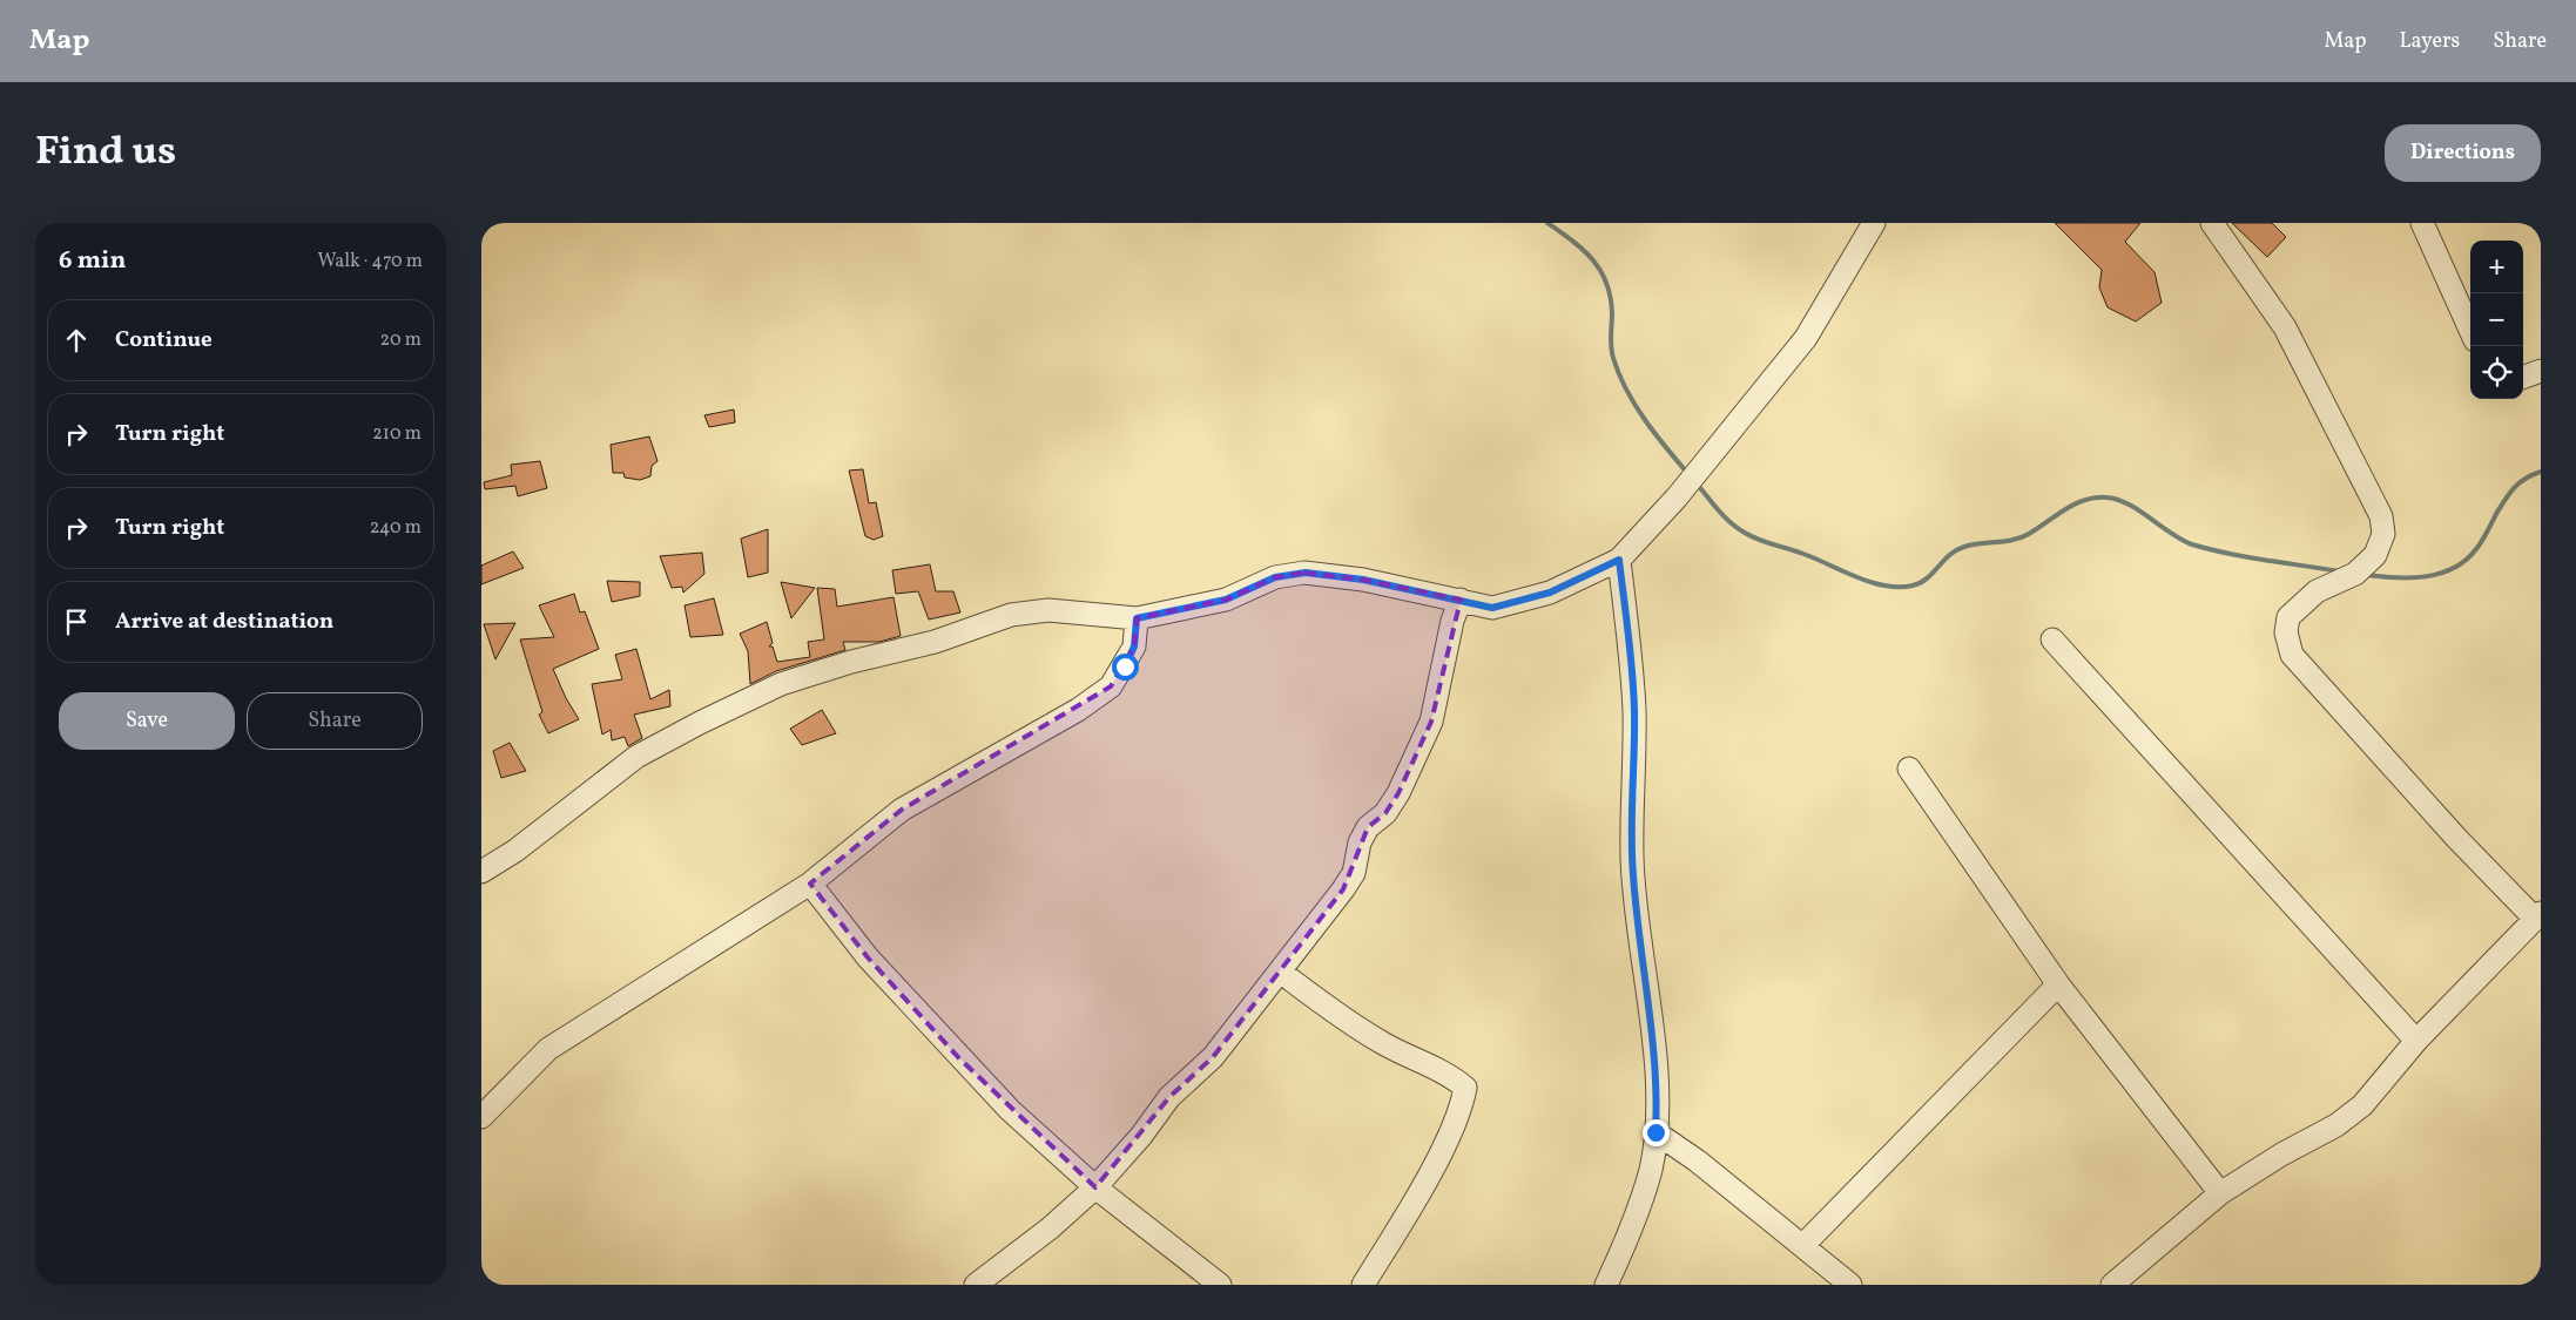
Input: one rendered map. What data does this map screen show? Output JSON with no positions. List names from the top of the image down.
{
  "page": {
    "header": "Map",
    "nav": ["Map", "Layers", "Share"],
    "title": "Find us",
    "buttons": [
      "Directions",
      ["Save", "Share"]
    ],
    "heading": ["6 min", "Walk · 470 m"],
    "map_buttons": ["+", "−"],
    "list": [
      ["Continue", "20 m"],
      ["Turn right", "210 m"],
      ["Turn right", "240 m"],
      "Arrive at destination"
    ]
  }
}
